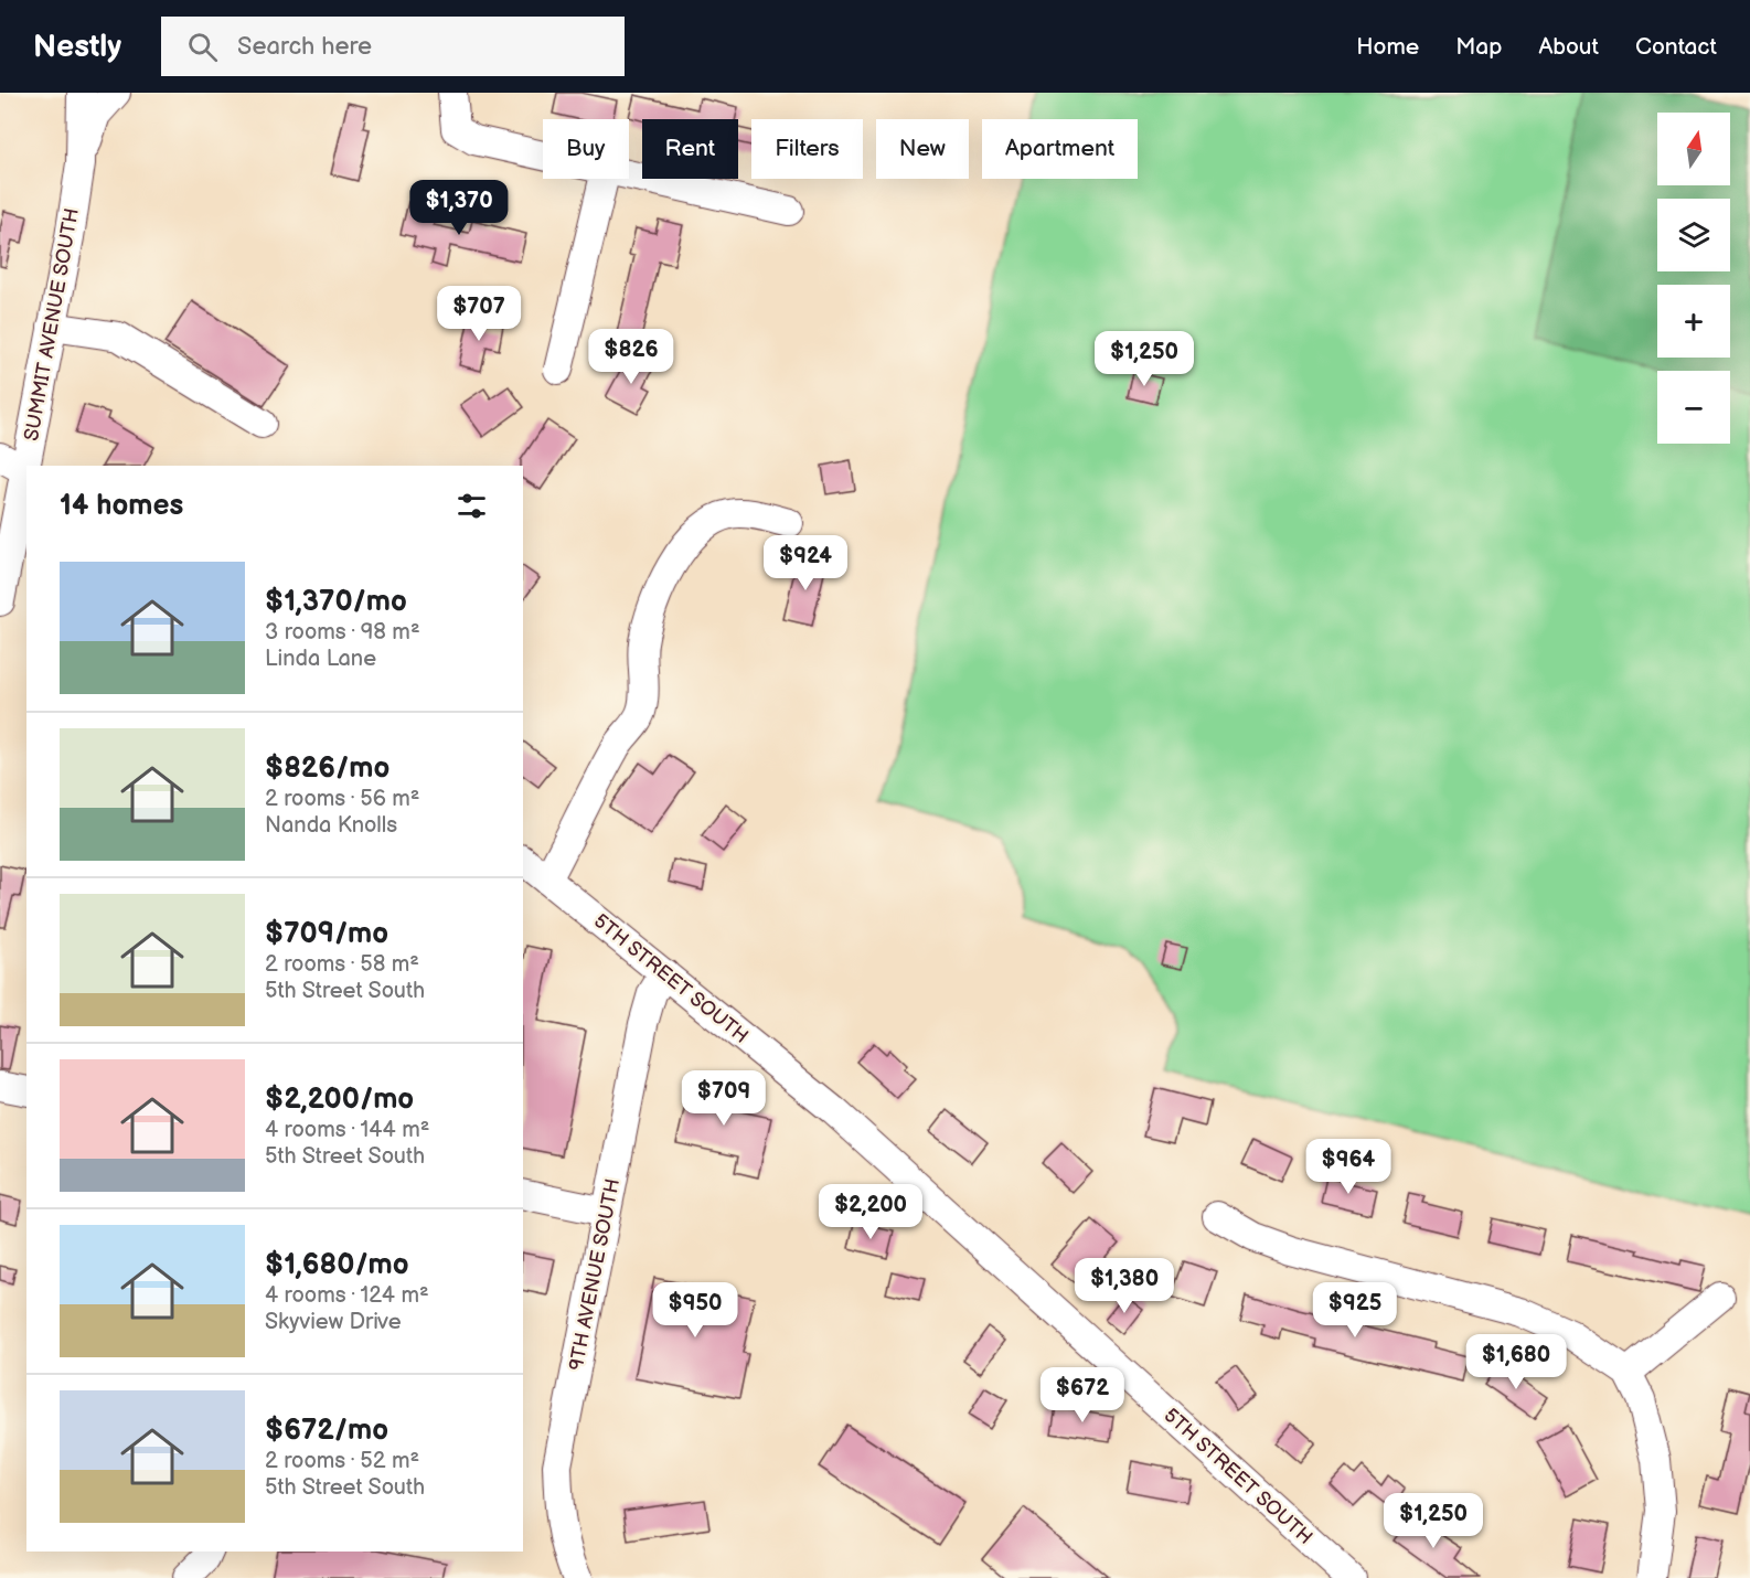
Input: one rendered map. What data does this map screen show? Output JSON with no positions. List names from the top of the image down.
{
  "streets": {
    "street": ["SUMMIT AVENUE SOUTH", "5TH STREET SOUTH", "9TH AVENUE SOUTH"]
  },
  "crossings": [
    ["5TH STREET SOUTH", "9TH AVENUE SOUTH"]
  ],
  "north": "top",
  "page": {
    "header": "Nestly",
    "search": "Search here",
    "nav": [
      "Home",
      "Map",
      "About",
      "Contact"
    ],
    "map_buttons": ["+", "−"],
    "chip": [
      "Buy",
      "Rent",
      "Filters",
      "New",
      "Apartment"
    ],
    "price": [
      "$1,370",
      "$707",
      "$826",
      "$1,250",
      "$924",
      "$709",
      "$964",
      "$2,200",
      "$1,380",
      "$950",
      "$925",
      "$1,680",
      "$672",
      "$1,250"
    ],
    "heading": "14 homes",
    "list": [
      {
        "name": "$1,370/mo",
        "note": "3 rooms · 98 m² · Linda Lane"
      },
      {
        "name": "$826/mo",
        "note": "2 rooms · 56 m² · Nanda Knolls"
      },
      {
        "name": "$709/mo",
        "note": "2 rooms · 58 m² · 5th Street South"
      },
      {
        "name": "$2,200/mo",
        "note": "4 rooms · 144 m² · 5th Street South"
      },
      {
        "name": "$1,680/mo",
        "note": "4 rooms · 124 m² · Skyview Drive"
      },
      {
        "name": "$672/mo",
        "note": "2 rooms · 52 m² · 5th Street South"
      }
    ]
  }
}
